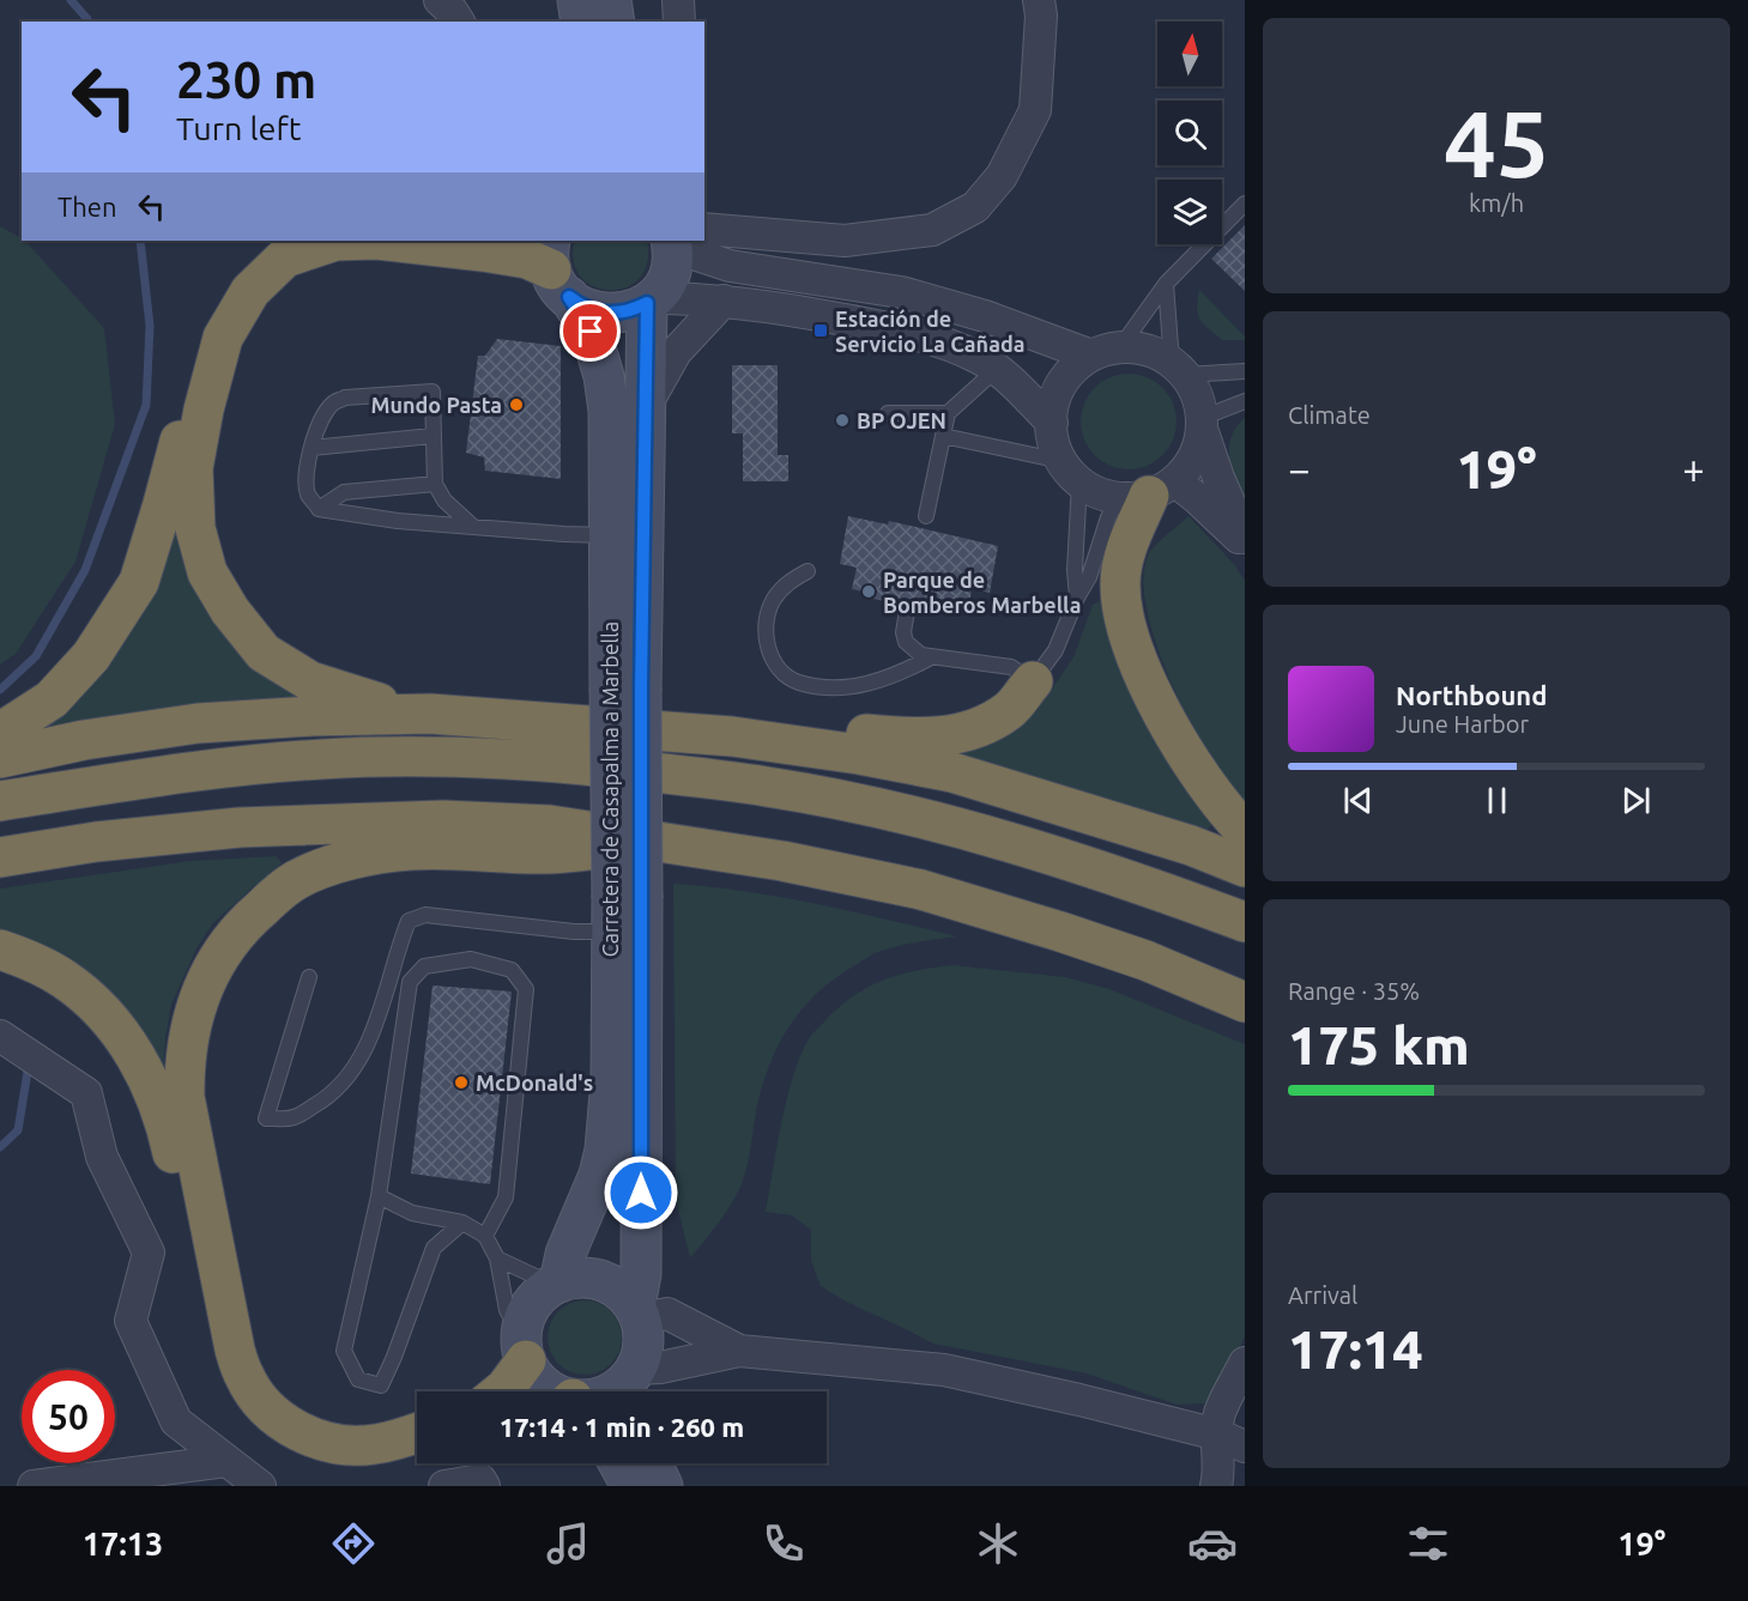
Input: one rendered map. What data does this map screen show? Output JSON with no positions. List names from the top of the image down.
{
  "streets": {
    "main road": ["Carretera de Casapalma a Marbella"]
  },
  "places": {
    "transit": ["Estación de Servicio La Cañada"],
    "other": [
      "Mundo Pasta",
      "BP OJEN",
      "Parque de Bomberos Marbella",
      "McDonald's"
    ]
  },
  "north": "top",
  "page": {
    "tile": [
      ["45", "km/h"],
      "Climate",
      ["Range · 35%", "175 km"],
      ["Arrival", "17:14"]
    ],
    "turn": ["230 m", "Turn left"],
    "then": "Then",
    "heat": ["−", "19°", "+"],
    "song": ["Northbound", "June Harbor"],
    "limit": "50",
    "trip": "17:14 · 1 min · 260 m",
    "tabs": ["17:13", "19°"]
  }
}
